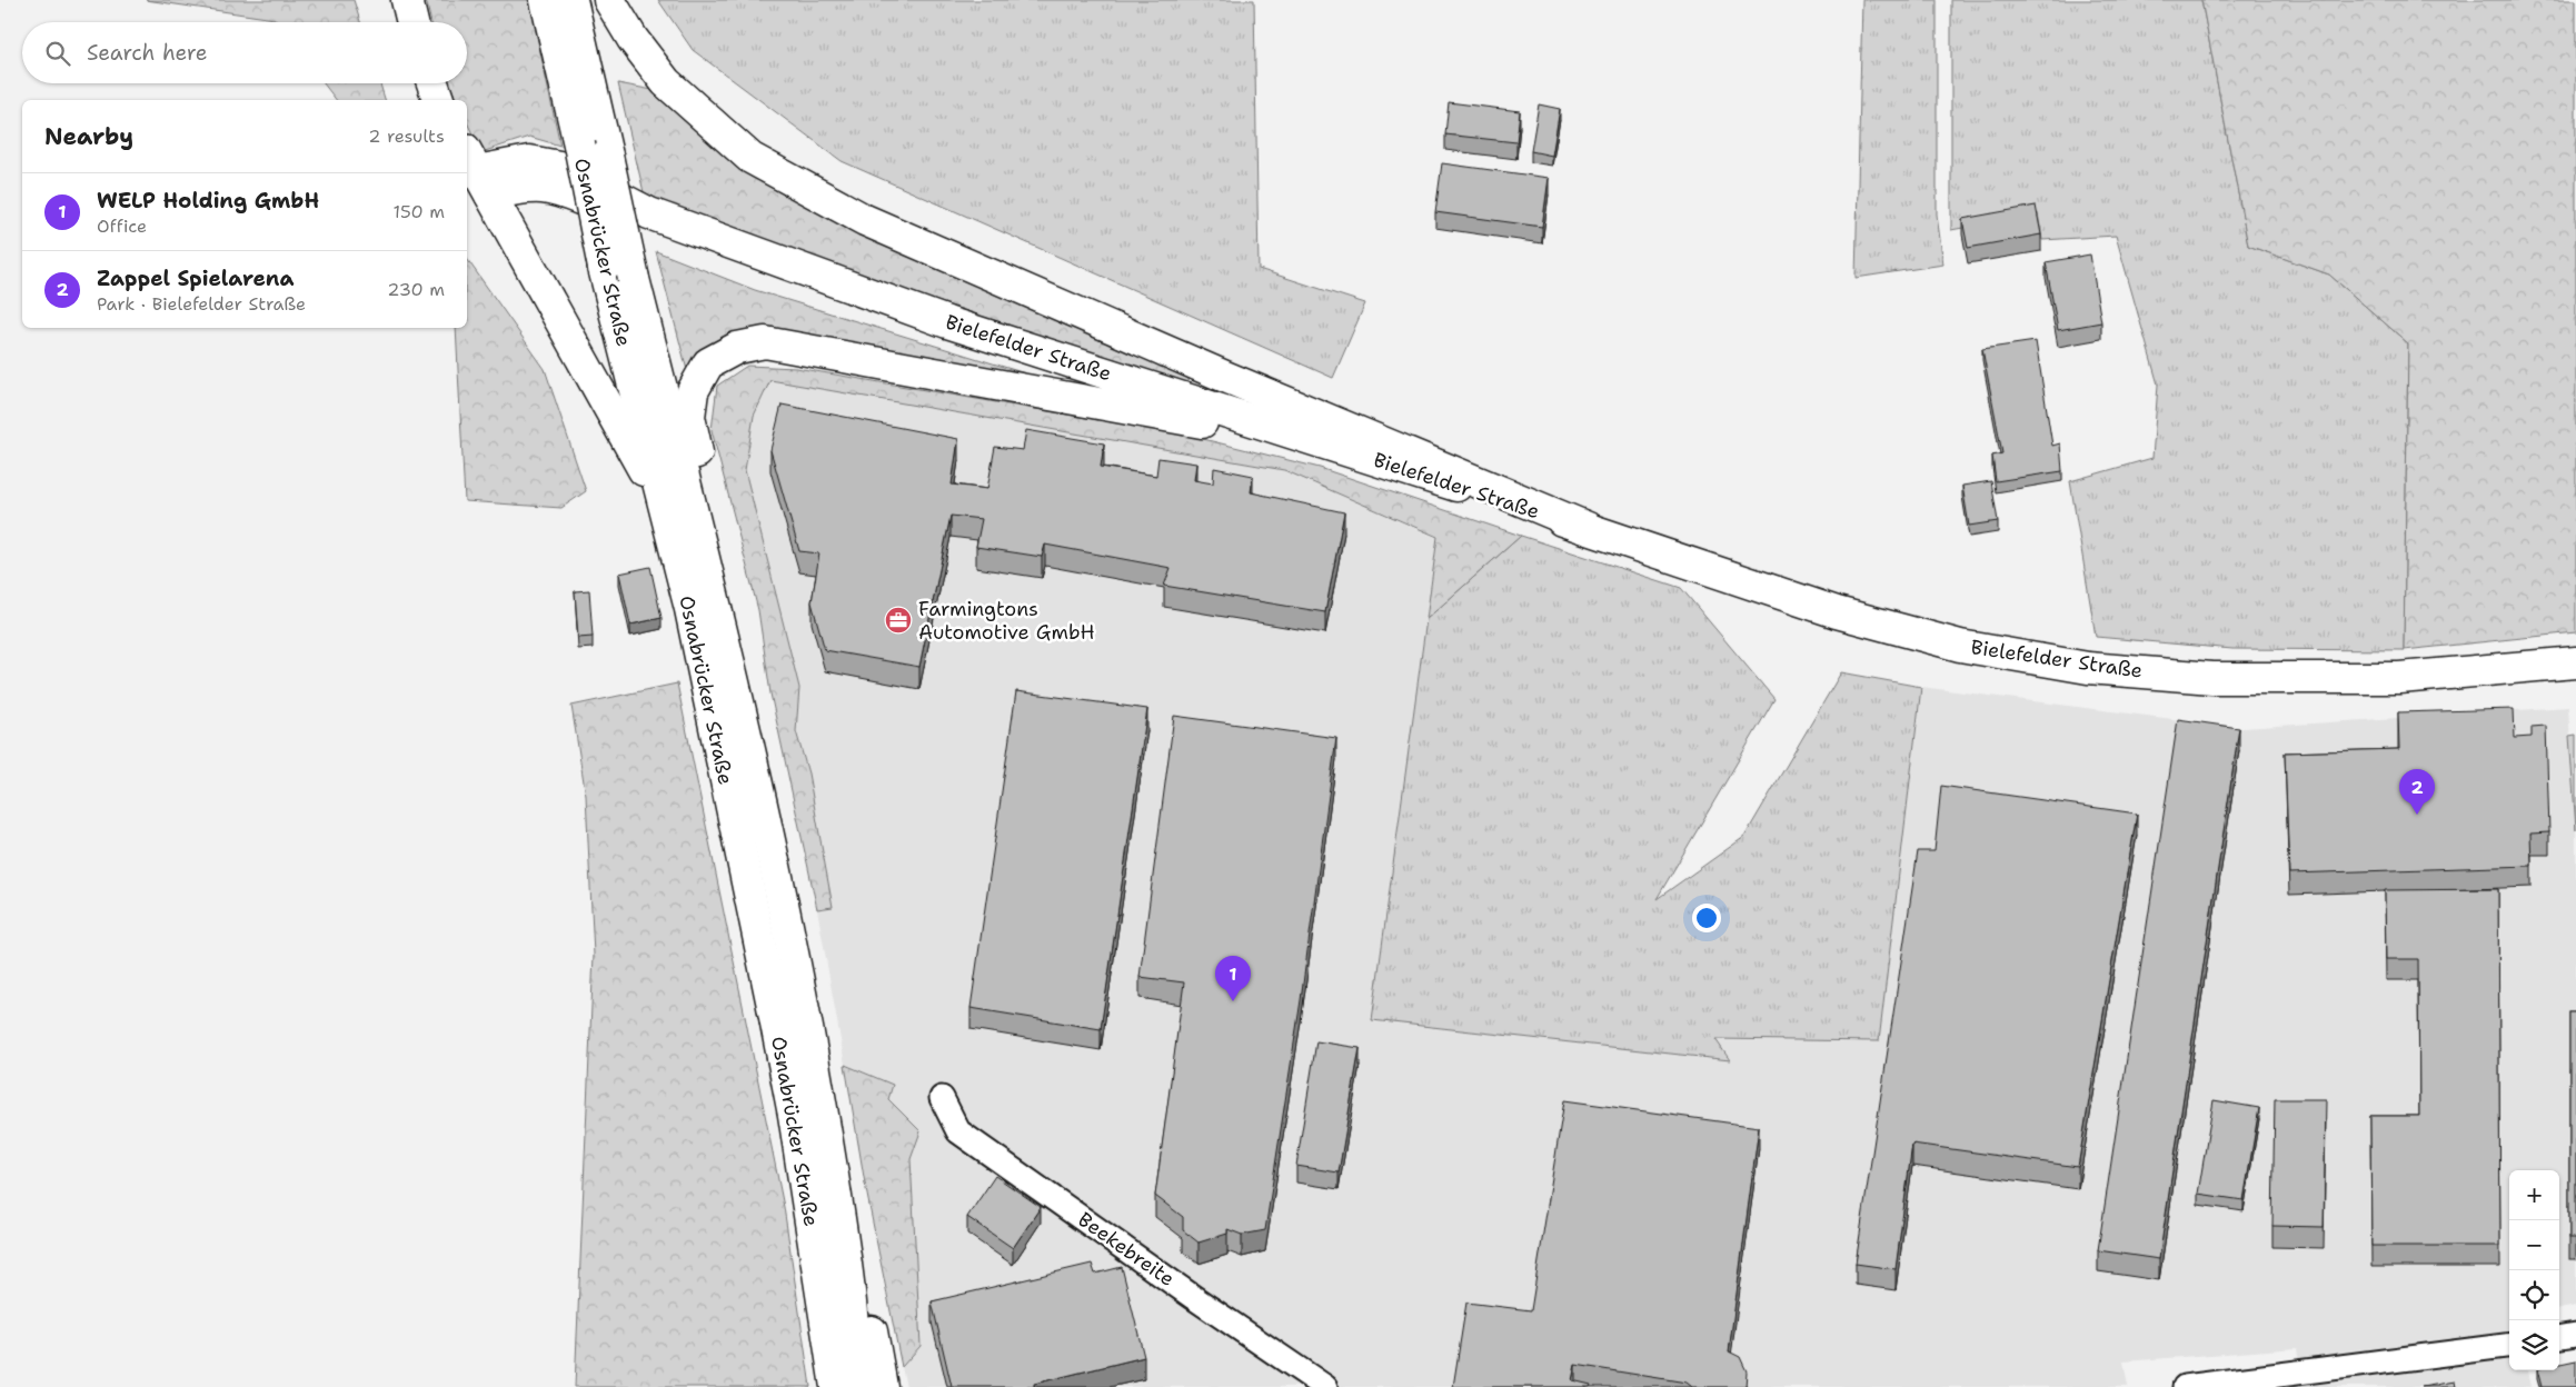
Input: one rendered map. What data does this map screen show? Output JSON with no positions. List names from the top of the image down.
{
  "streets": {
    "main road": ["Osnabrücker Straße", "Bielefelder Straße"],
    "street": ["Beekebreite"]
  },
  "places": {
    "office": ["Farmingtons Automotive GmbH"]
  },
  "page": {
    "search": "Search here",
    "heading": ["Nearby", "2 results"],
    "list": [
      {
        "mark": "1",
        "name": "WELP Holding GmbH",
        "note": "Office",
        "value": "150 m"
      },
      {
        "mark": "2",
        "name": "Zappel Spielarena",
        "note": "Park · Bielefelder Straße",
        "value": "230 m"
      }
    ],
    "pins": ["2", "1"],
    "map_buttons": ["+", "−"]
  }
}
